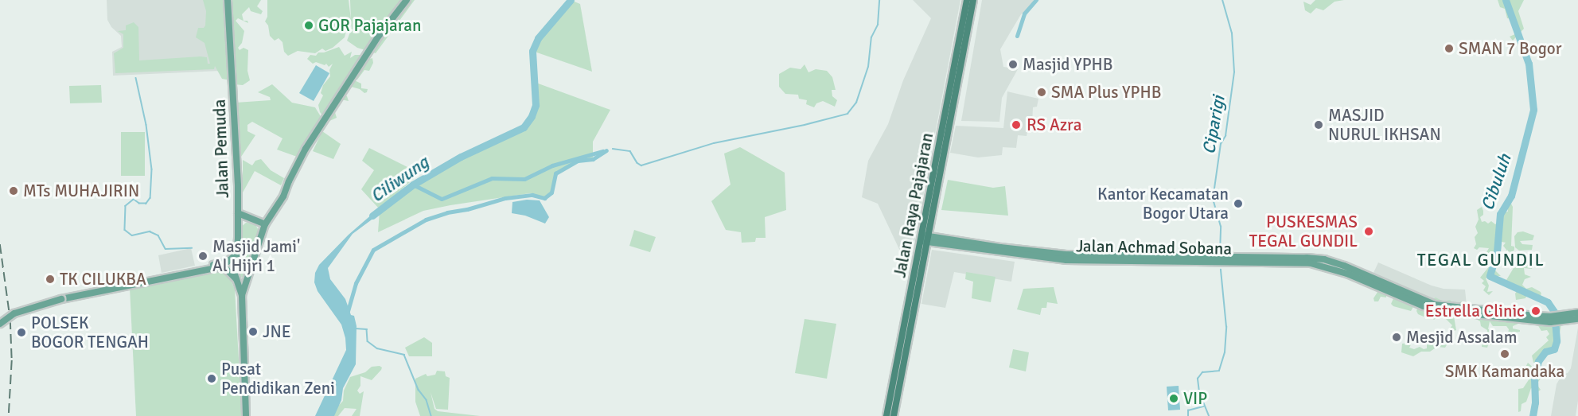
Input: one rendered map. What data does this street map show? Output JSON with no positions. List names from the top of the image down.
{
  "streets": {
    "highway": ["Jalan Raya Pajajaran"],
    "main road": ["Jalan Pemuda", "Jalan Achmad Sobana"]
  },
  "crossings": [
    ["Jalan Raya Pajajaran", "Jalan Achmad Sobana"]
  ],
  "districts": ["TEGAL GUNDIL"],
  "water": ["Ciparigi", "Ciliwung", "Cibuluh"],
  "places": [
    "GOR Pajajaran",
    "SMAN 7 Bogor",
    "Masjid YPHB",
    "SMA Plus YPHB",
    "RS Azra",
    "MASJID NURUL IKHSAN",
    "MTs MUHAJIRIN",
    "Kantor Kecamatan Bogor Utara",
    "PUSKESMAS TEGAL GUNDIL",
    "Masjid Jami' Al Hijri 1",
    "TK CILUKBA",
    "Estrella Clinic",
    "JNE",
    "POLSEK BOGOR TENGAH",
    "Mesjid Assalam",
    "SMK Kamandaka",
    "Pusat Pendidikan Zeni",
    "VIP"
  ]
}
